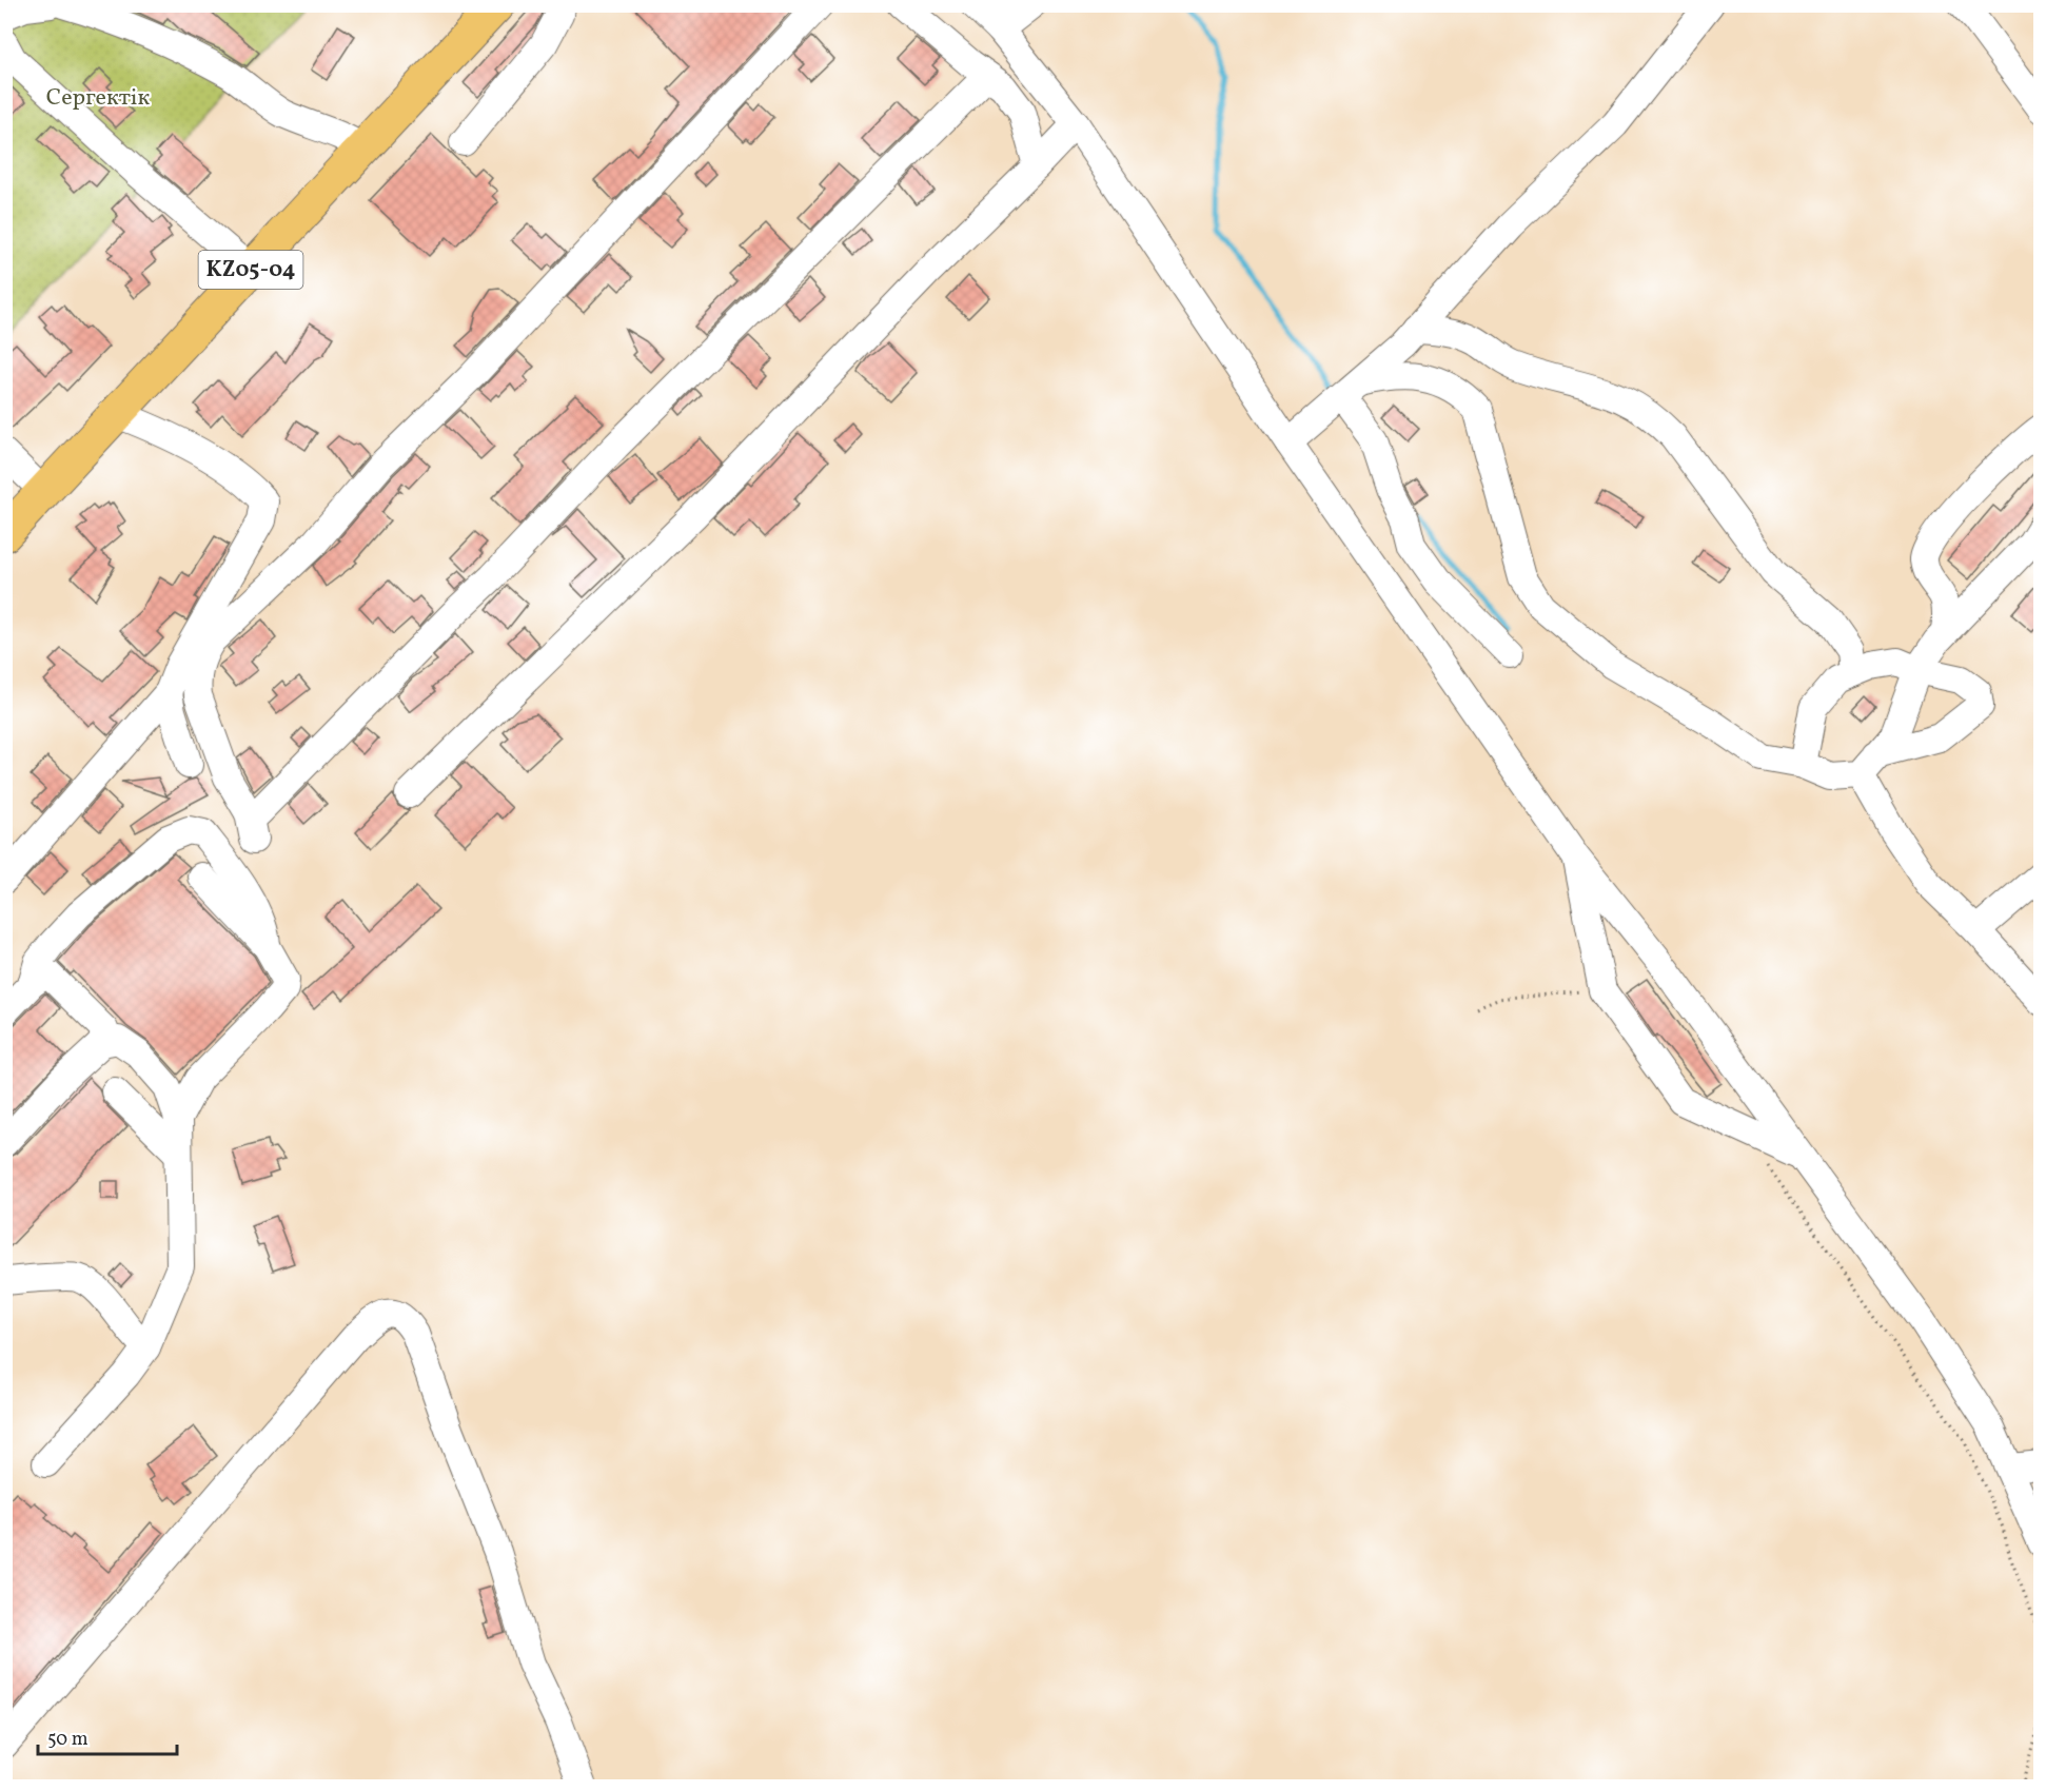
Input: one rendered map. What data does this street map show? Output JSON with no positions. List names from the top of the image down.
{
  "streets": {
    "main road": ["KZ05-04"]
  },
  "parks": ["Сергектік"],
  "scale_bar": "50 m"
}
